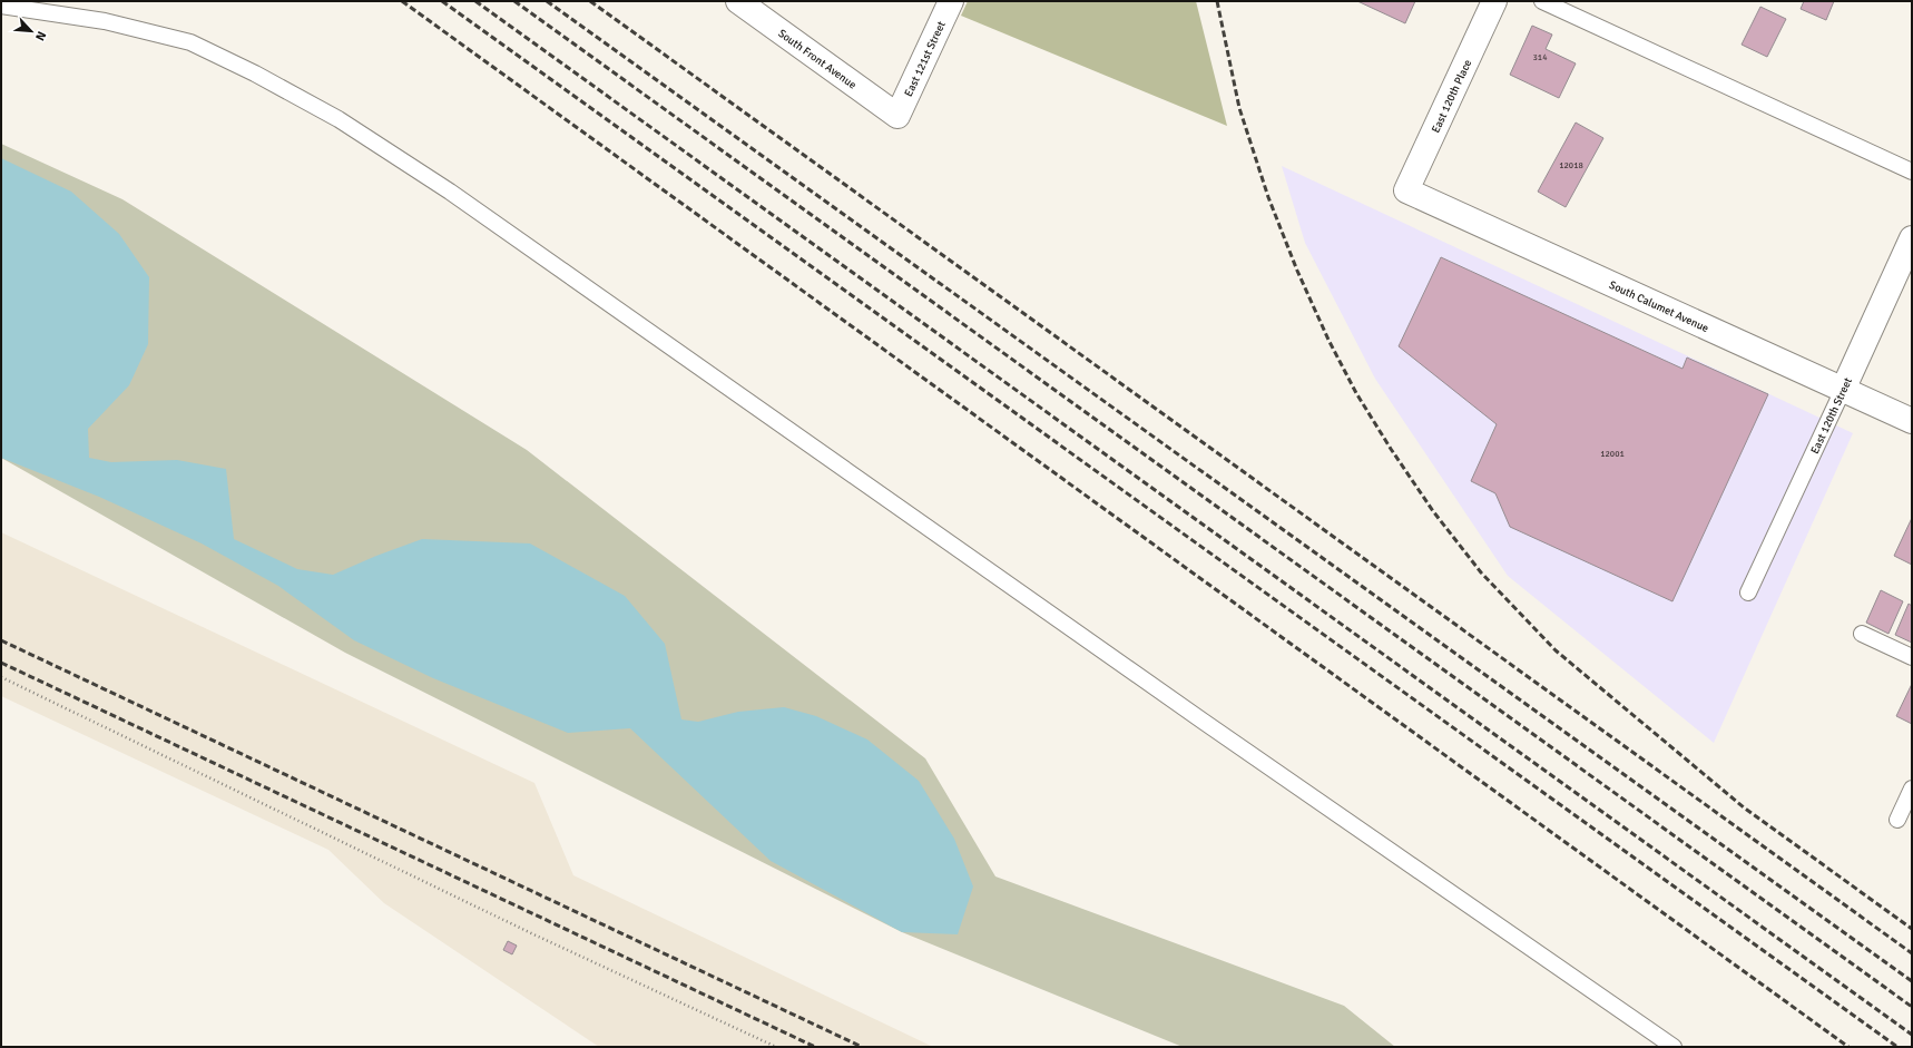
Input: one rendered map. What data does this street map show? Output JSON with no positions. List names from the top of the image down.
{
  "streets": {
    "street": [
      "South Front Avenue",
      "East 121st Street",
      "East 120th Place",
      "South Calumet Avenue",
      "East 120th Street"
    ]
  },
  "crossings": [
    ["South Front Avenue", "East 121st Street"],
    ["East 120th Place", "South Calumet Avenue"],
    ["South Calumet Avenue", "East 120th Street"]
  ],
  "house_numbers": ["314", "12018", "12001"],
  "north": "bottom right"
}
